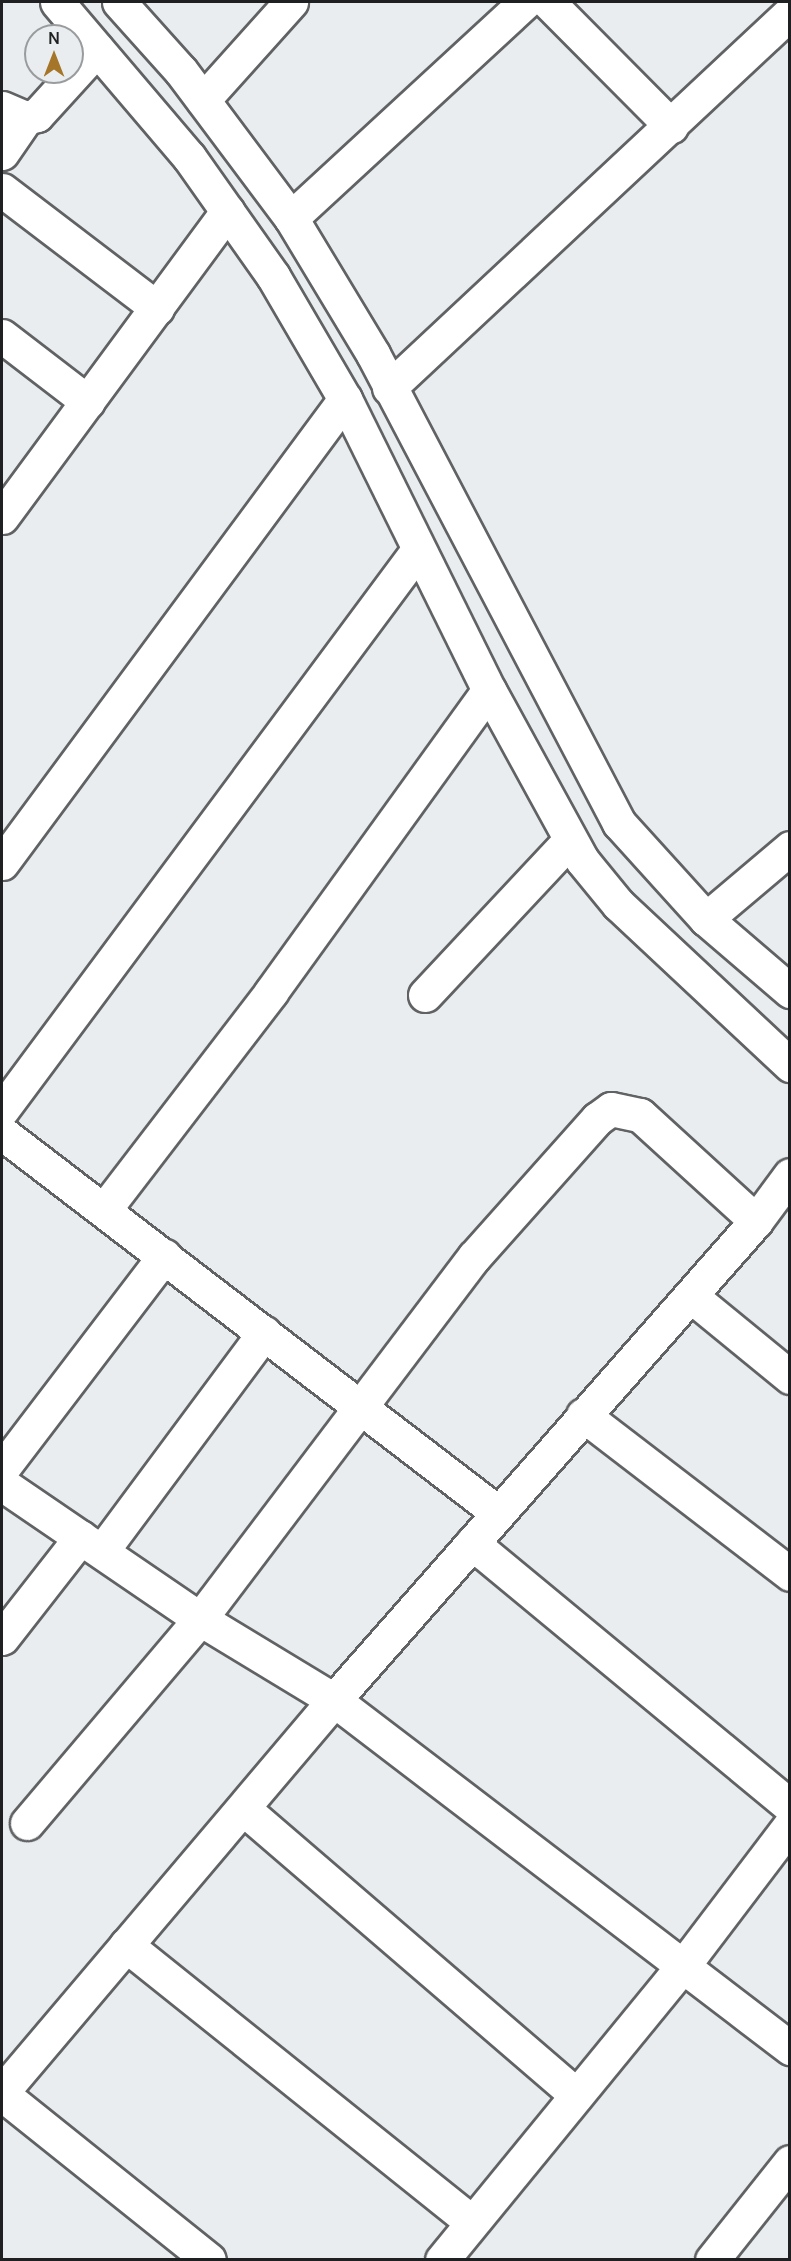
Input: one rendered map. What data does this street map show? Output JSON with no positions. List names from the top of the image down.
{
  "north": "top"
}
